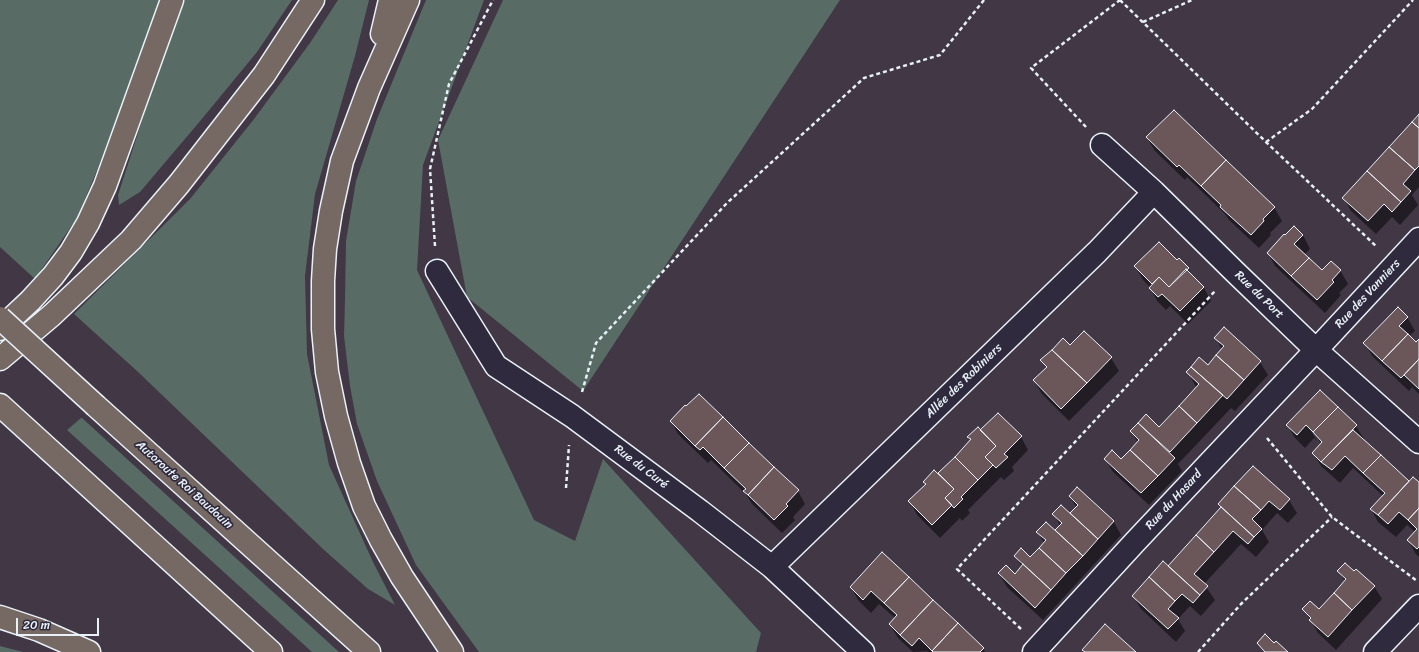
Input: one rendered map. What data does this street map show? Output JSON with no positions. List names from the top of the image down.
{
  "streets": {
    "highway": ["Autoroute Roi Baudouin"],
    "street": [
      "Rue des Vanniers",
      "Rue du Port",
      "Allée des Robiniers",
      "Rue du Curé",
      "Rue du Hasard"
    ]
  },
  "crossings": [
    ["Rue des Vanniers", "Rue du Port"],
    ["Rue des Vanniers", "Rue du Hasard"],
    ["Rue du Port", "Allée des Robiniers"],
    ["Rue du Port", "Rue du Hasard"],
    ["Allée des Robiniers", "Rue du Curé"]
  ],
  "scale_bar": "20 m"
}
